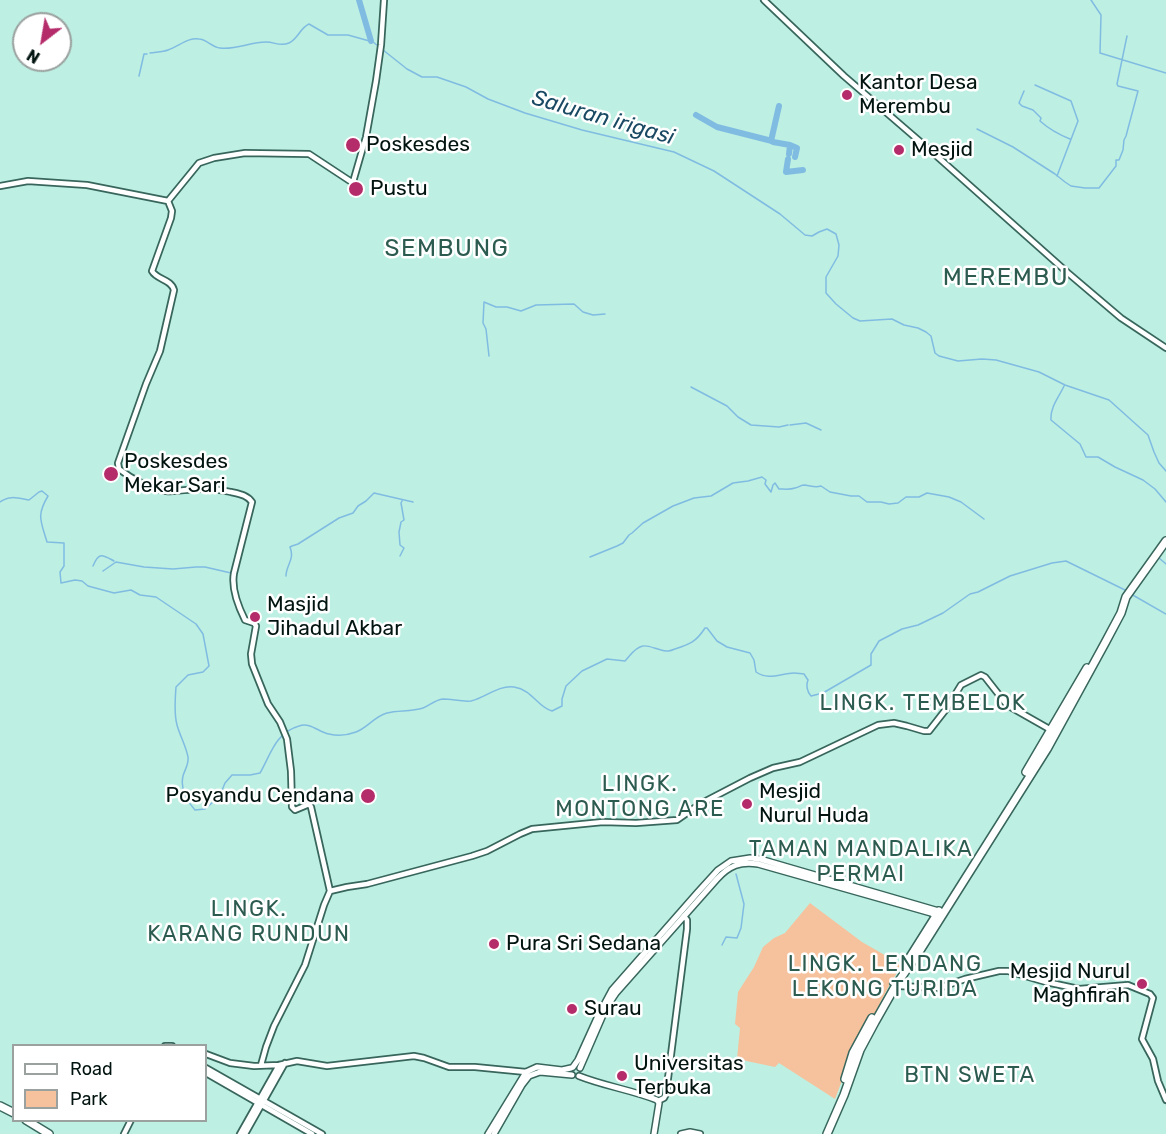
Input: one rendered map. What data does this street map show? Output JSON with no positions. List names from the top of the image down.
{
  "districts": [
    "SEMBUNG",
    "MEREMBU",
    "LINGK. TEMBELOK",
    "LINGK. MONTONG ARE",
    "TAMAN MANDALIKA PERMAI",
    "LINGK. KARANG RUNDUN",
    "LINGK. LENDANG LEKONG TURIDA",
    "BTN SWETA"
  ],
  "water": ["Saluran irigasi"],
  "places": [
    "Kantor Desa Merembu",
    "Poskesdes",
    "Mesjid",
    "Pustu",
    "Poskesdes Mekar Sari",
    "Masjid Jihadul Akbar",
    "Posyandu Cendana",
    "Mesjid Nurul Huda",
    "Pura Sri Sedana",
    "Mesjid Nurul Maghfirah",
    "Surau",
    "Universitas Terbuka"
  ],
  "legend": ["Road", "Park"],
  "north": "bottom left"
}
